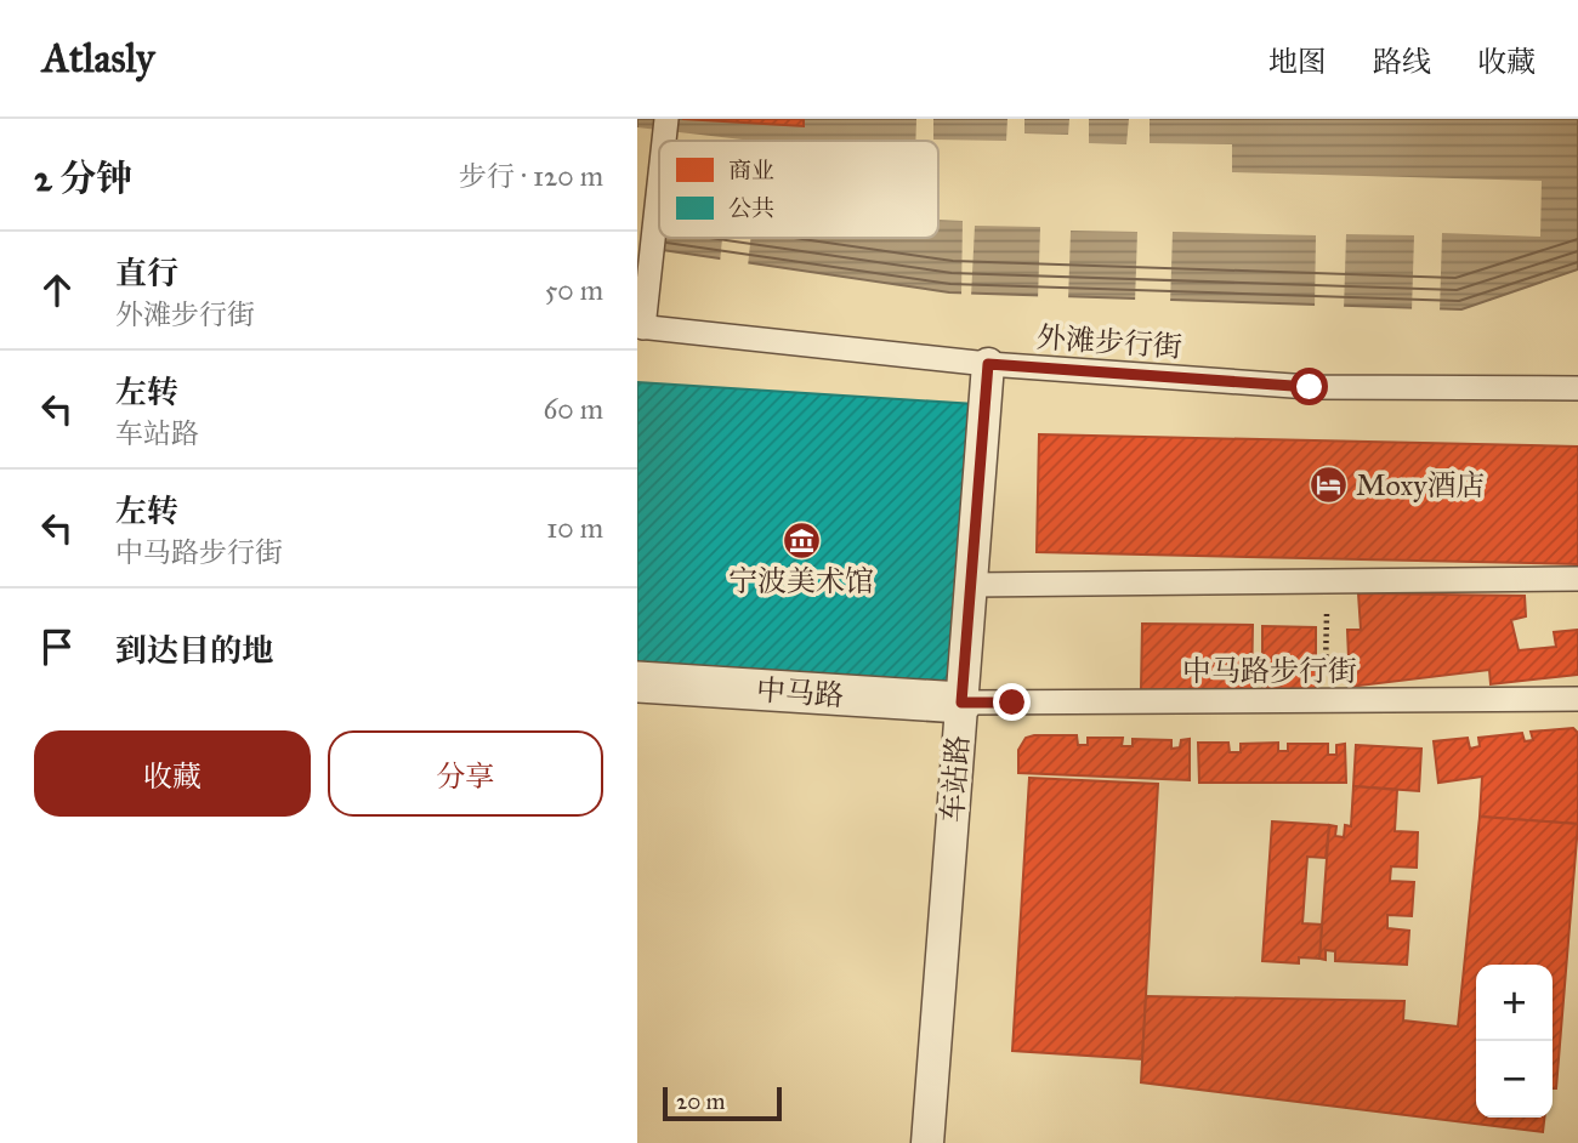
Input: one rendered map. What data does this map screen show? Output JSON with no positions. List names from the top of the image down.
{
  "streets": {
    "street": [
      "外滩步行街",
      "中马路步行街",
      "中马路",
      "车站路"
    ]
  },
  "crossings": [
    ["外滩步行街", "车站路"],
    ["中马路步行街", "中马路"],
    ["中马路步行街", "车站路"],
    ["中马路", "车站路"]
  ],
  "places": {
    "hotel": ["Moxy酒店"],
    "museum": ["宁波美术馆"]
  },
  "legend": ["商业", "公共"],
  "scale_bar": "20 m",
  "page": {
    "header": "Atlasly",
    "nav": ["地图", "路线", "收藏"],
    "heading": ["2 分钟", "步行 · 120 m"],
    "list": [
      ["直行", "外滩步行街", "50 m"],
      ["左转", "车站路", "60 m"],
      ["左转", "中马路步行街", "10 m"],
      "到达目的地"
    ],
    "buttons": ["收藏", "分享"],
    "map_buttons": ["+", "−"],
    "scale": "20 m"
  }
}
